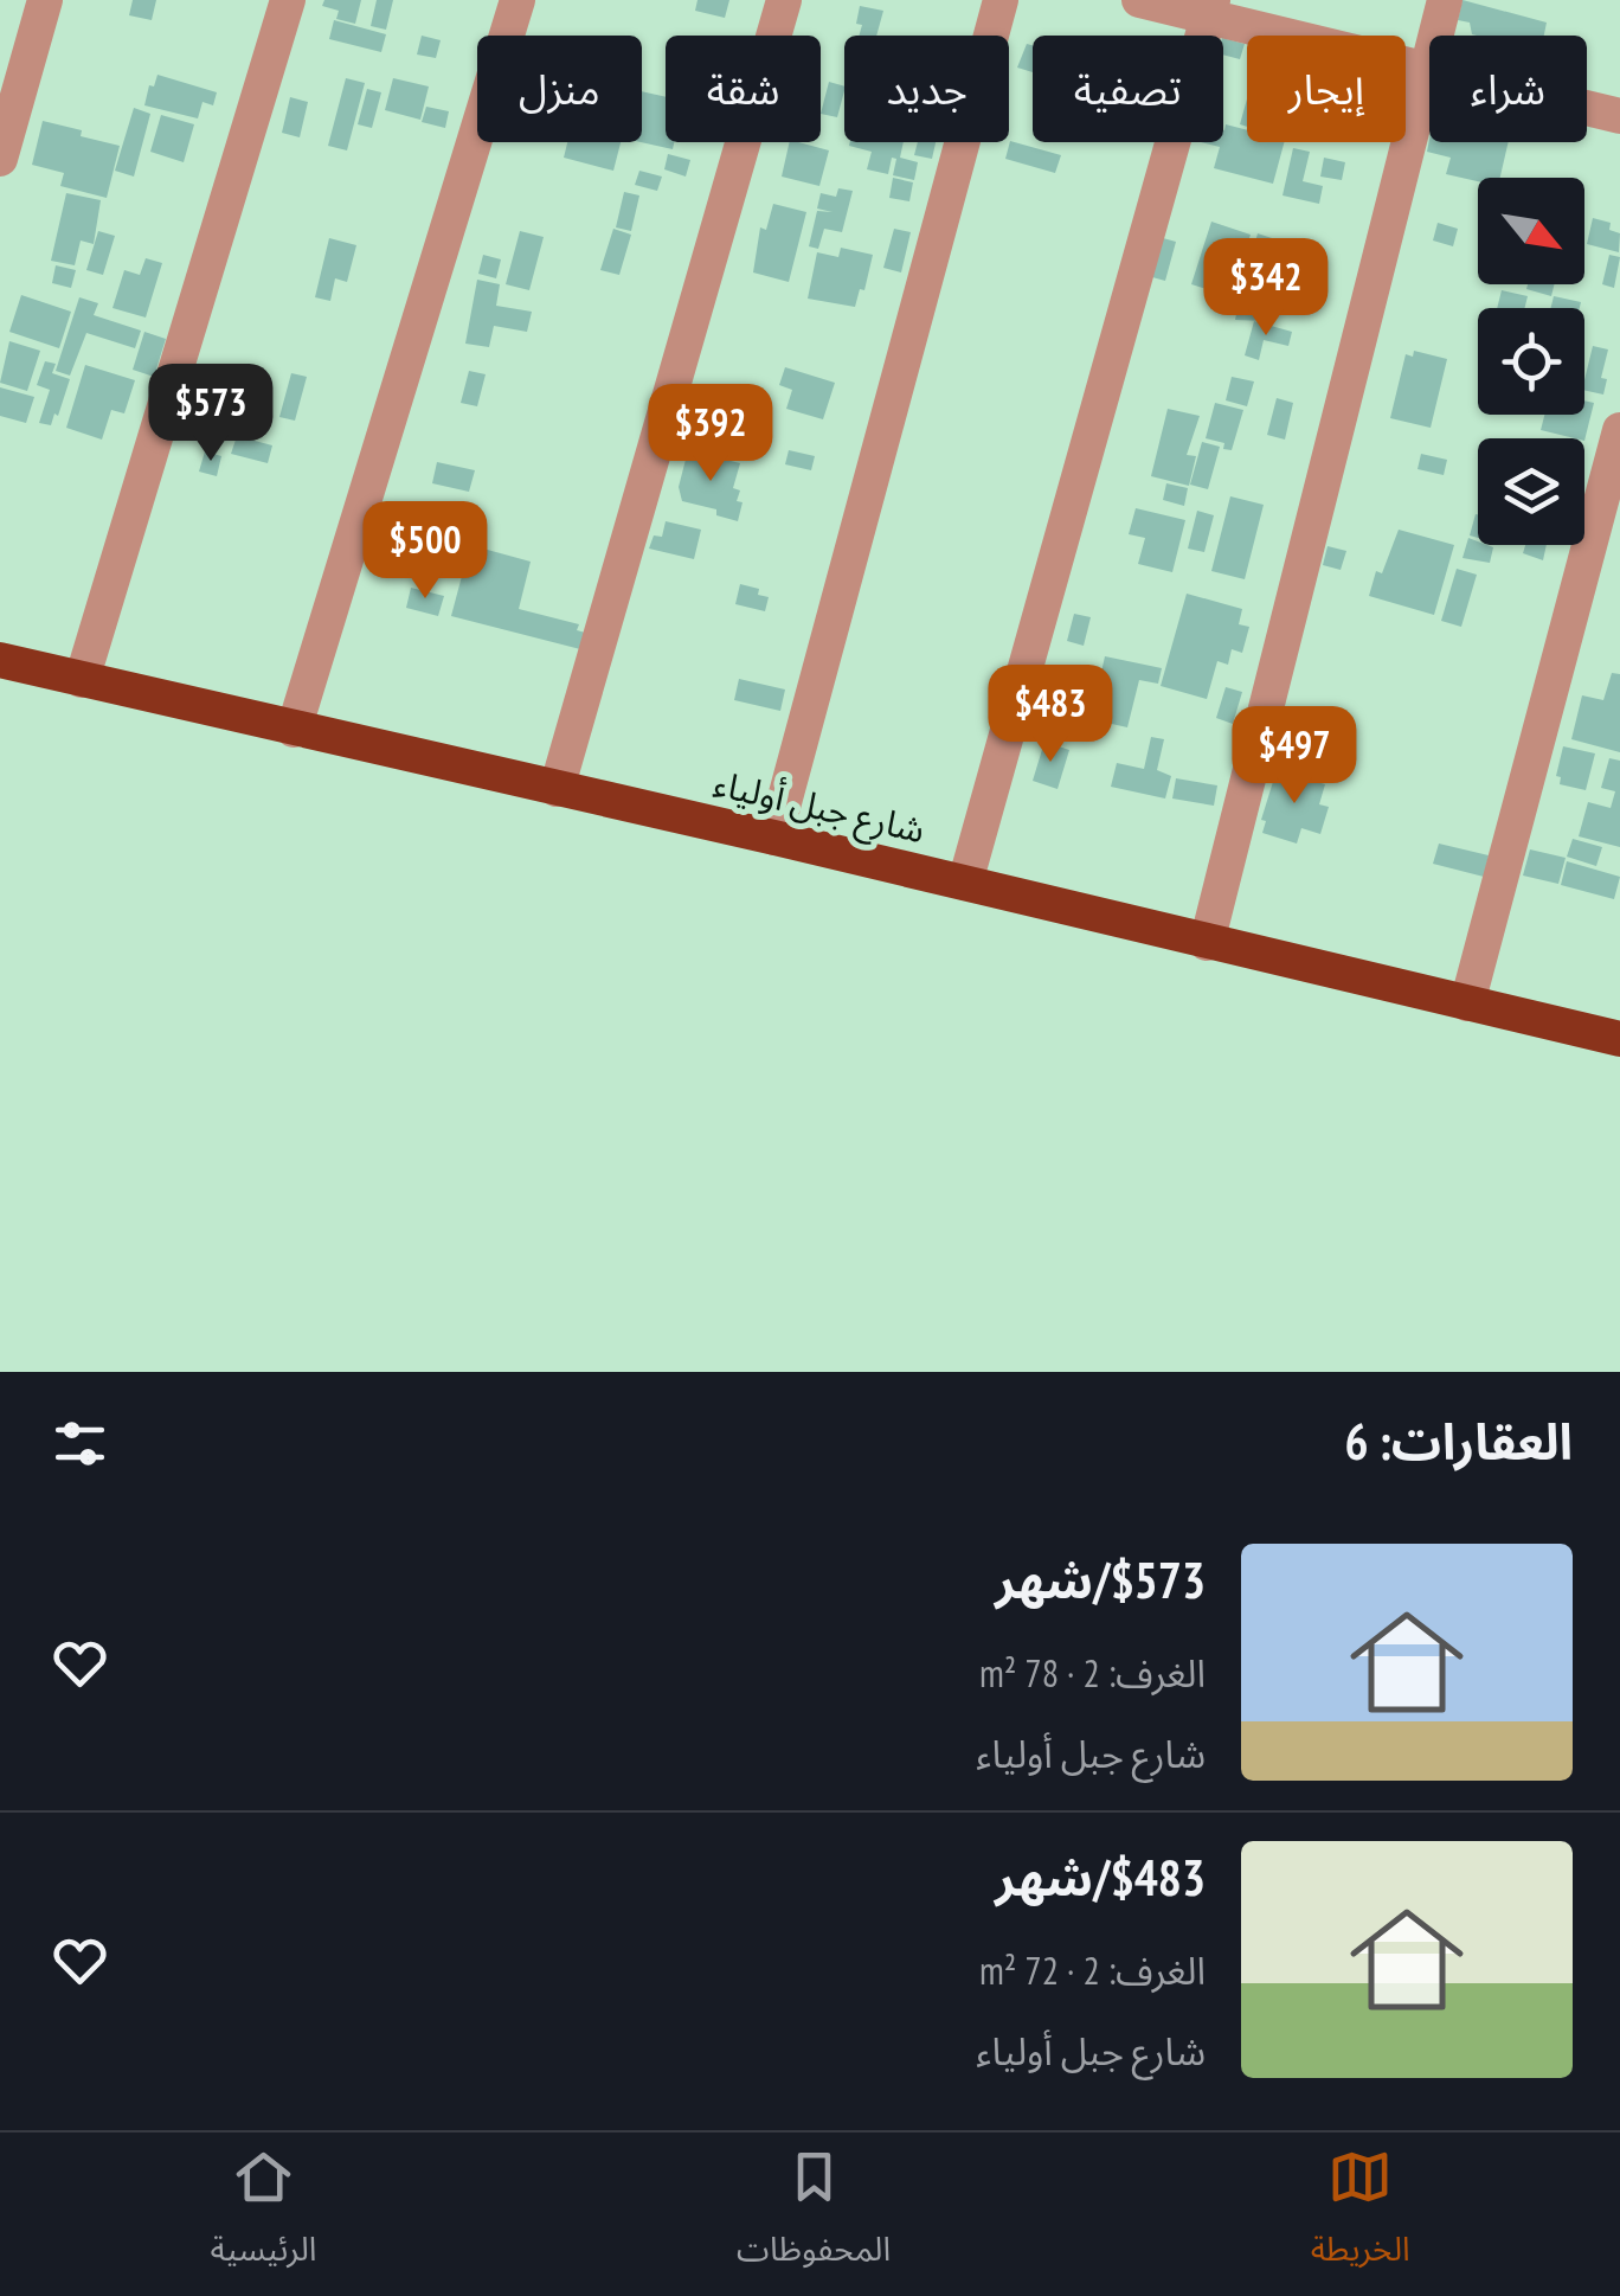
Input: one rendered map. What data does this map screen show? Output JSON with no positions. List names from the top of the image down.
{
  "streets": {
    "highway": ["شارع جبل أولياء"]
  },
  "north": "bottom right",
  "page": {
    "chip": [
      "شراء",
      "إيجار",
      "تصفية",
      "جديد",
      "شقة",
      "منزل"
    ],
    "price": [
      "$342",
      "$573",
      "$392",
      "$500",
      "$483",
      "$497"
    ],
    "heading": "العقارات: 6",
    "list": [
      {
        "name": "$573/شهر",
        "note": "الغرف: 2 · 78 m² · شارع جبل أولياء"
      },
      {
        "name": "$483/شهر",
        "note": "الغرف: 2 · 72 m² · شارع جبل أولياء"
      }
    ],
    "tabs": ["الخريطة", "المحفوظات", "الرئيسية"]
  }
}
